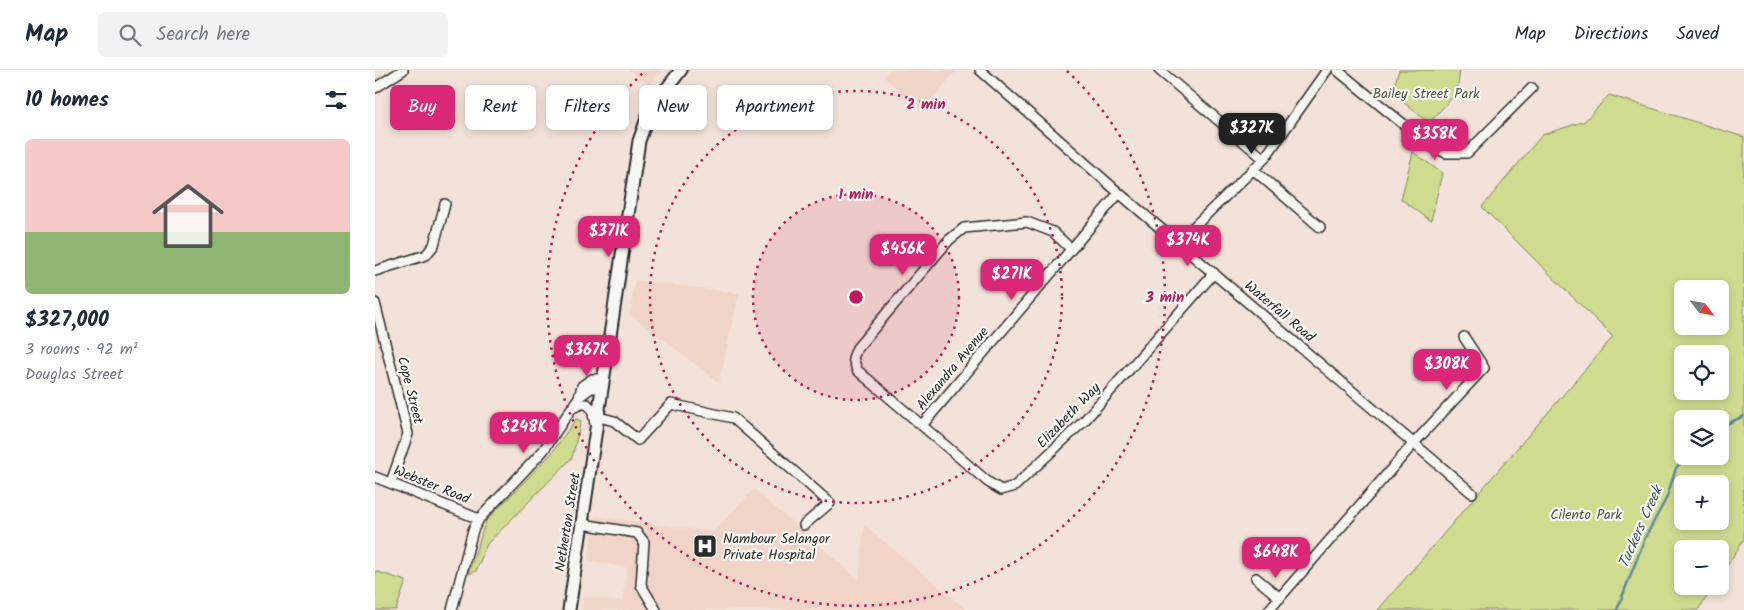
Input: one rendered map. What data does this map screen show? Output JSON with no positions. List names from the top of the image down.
{
  "streets": {
    "main road": ["Netherton Street"],
    "street": [
      "Waterfall Road",
      "Alexandra Avenue",
      "Cope Street",
      "Elizabeth Way",
      "Webster Road"
    ]
  },
  "crossings": [
    ["Waterfall Road", "Alexandra Avenue"],
    ["Waterfall Road", "Elizabeth Way"],
    ["Alexandra Avenue", "Elizabeth Way"],
    ["Cope Street", "Webster Road"]
  ],
  "water": ["Tuckers Creek"],
  "parks": ["Bailey Street Park", "Cilento Park"],
  "places": {
    "hospital": ["Nambour Selangor Private Hospital"]
  },
  "north": "bottom right",
  "page": {
    "header": "Map",
    "search": "Search here",
    "nav": ["Map", "Directions", "Saved"],
    "heading": "10 homes",
    "chip": [
      "Buy",
      "Rent",
      "Filters",
      "New",
      "Apartment"
    ],
    "price": [
      "$327K",
      "$358K",
      "$371K",
      "$374K",
      "$456K",
      "$271K",
      "$367K",
      "$308K",
      "$248K",
      "$648K"
    ],
    "list": [
      {
        "name": "$327,000",
        "note": "3 rooms · 92 m² · Douglas Street"
      }
    ],
    "map_buttons": ["+", "−"]
  },
  "rings": ["2 min", "1 min", "3 min"]
}
